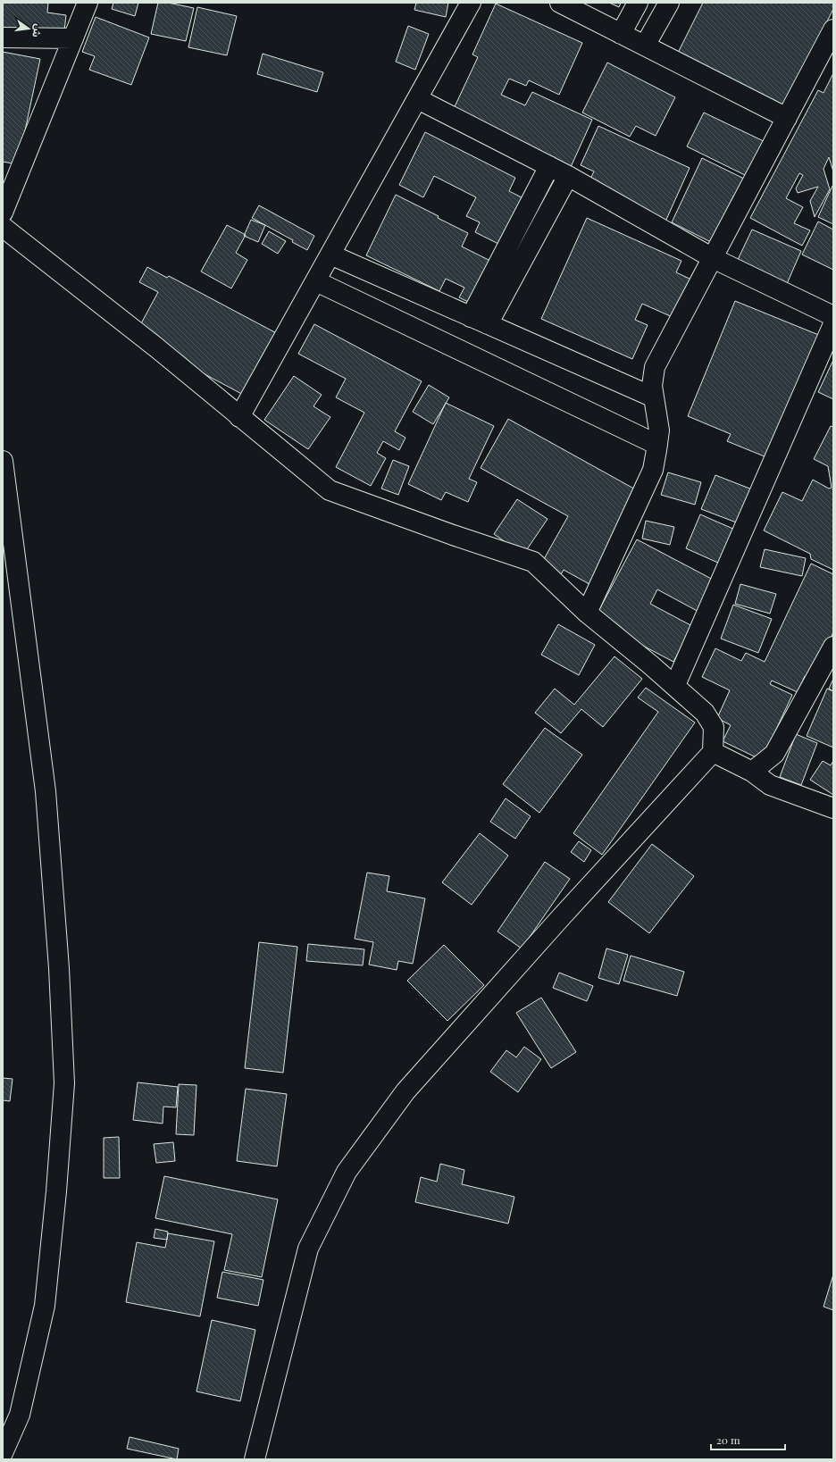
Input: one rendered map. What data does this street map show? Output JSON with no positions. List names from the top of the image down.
{
  "scale_bar": "20 m",
  "north": "right"
}
